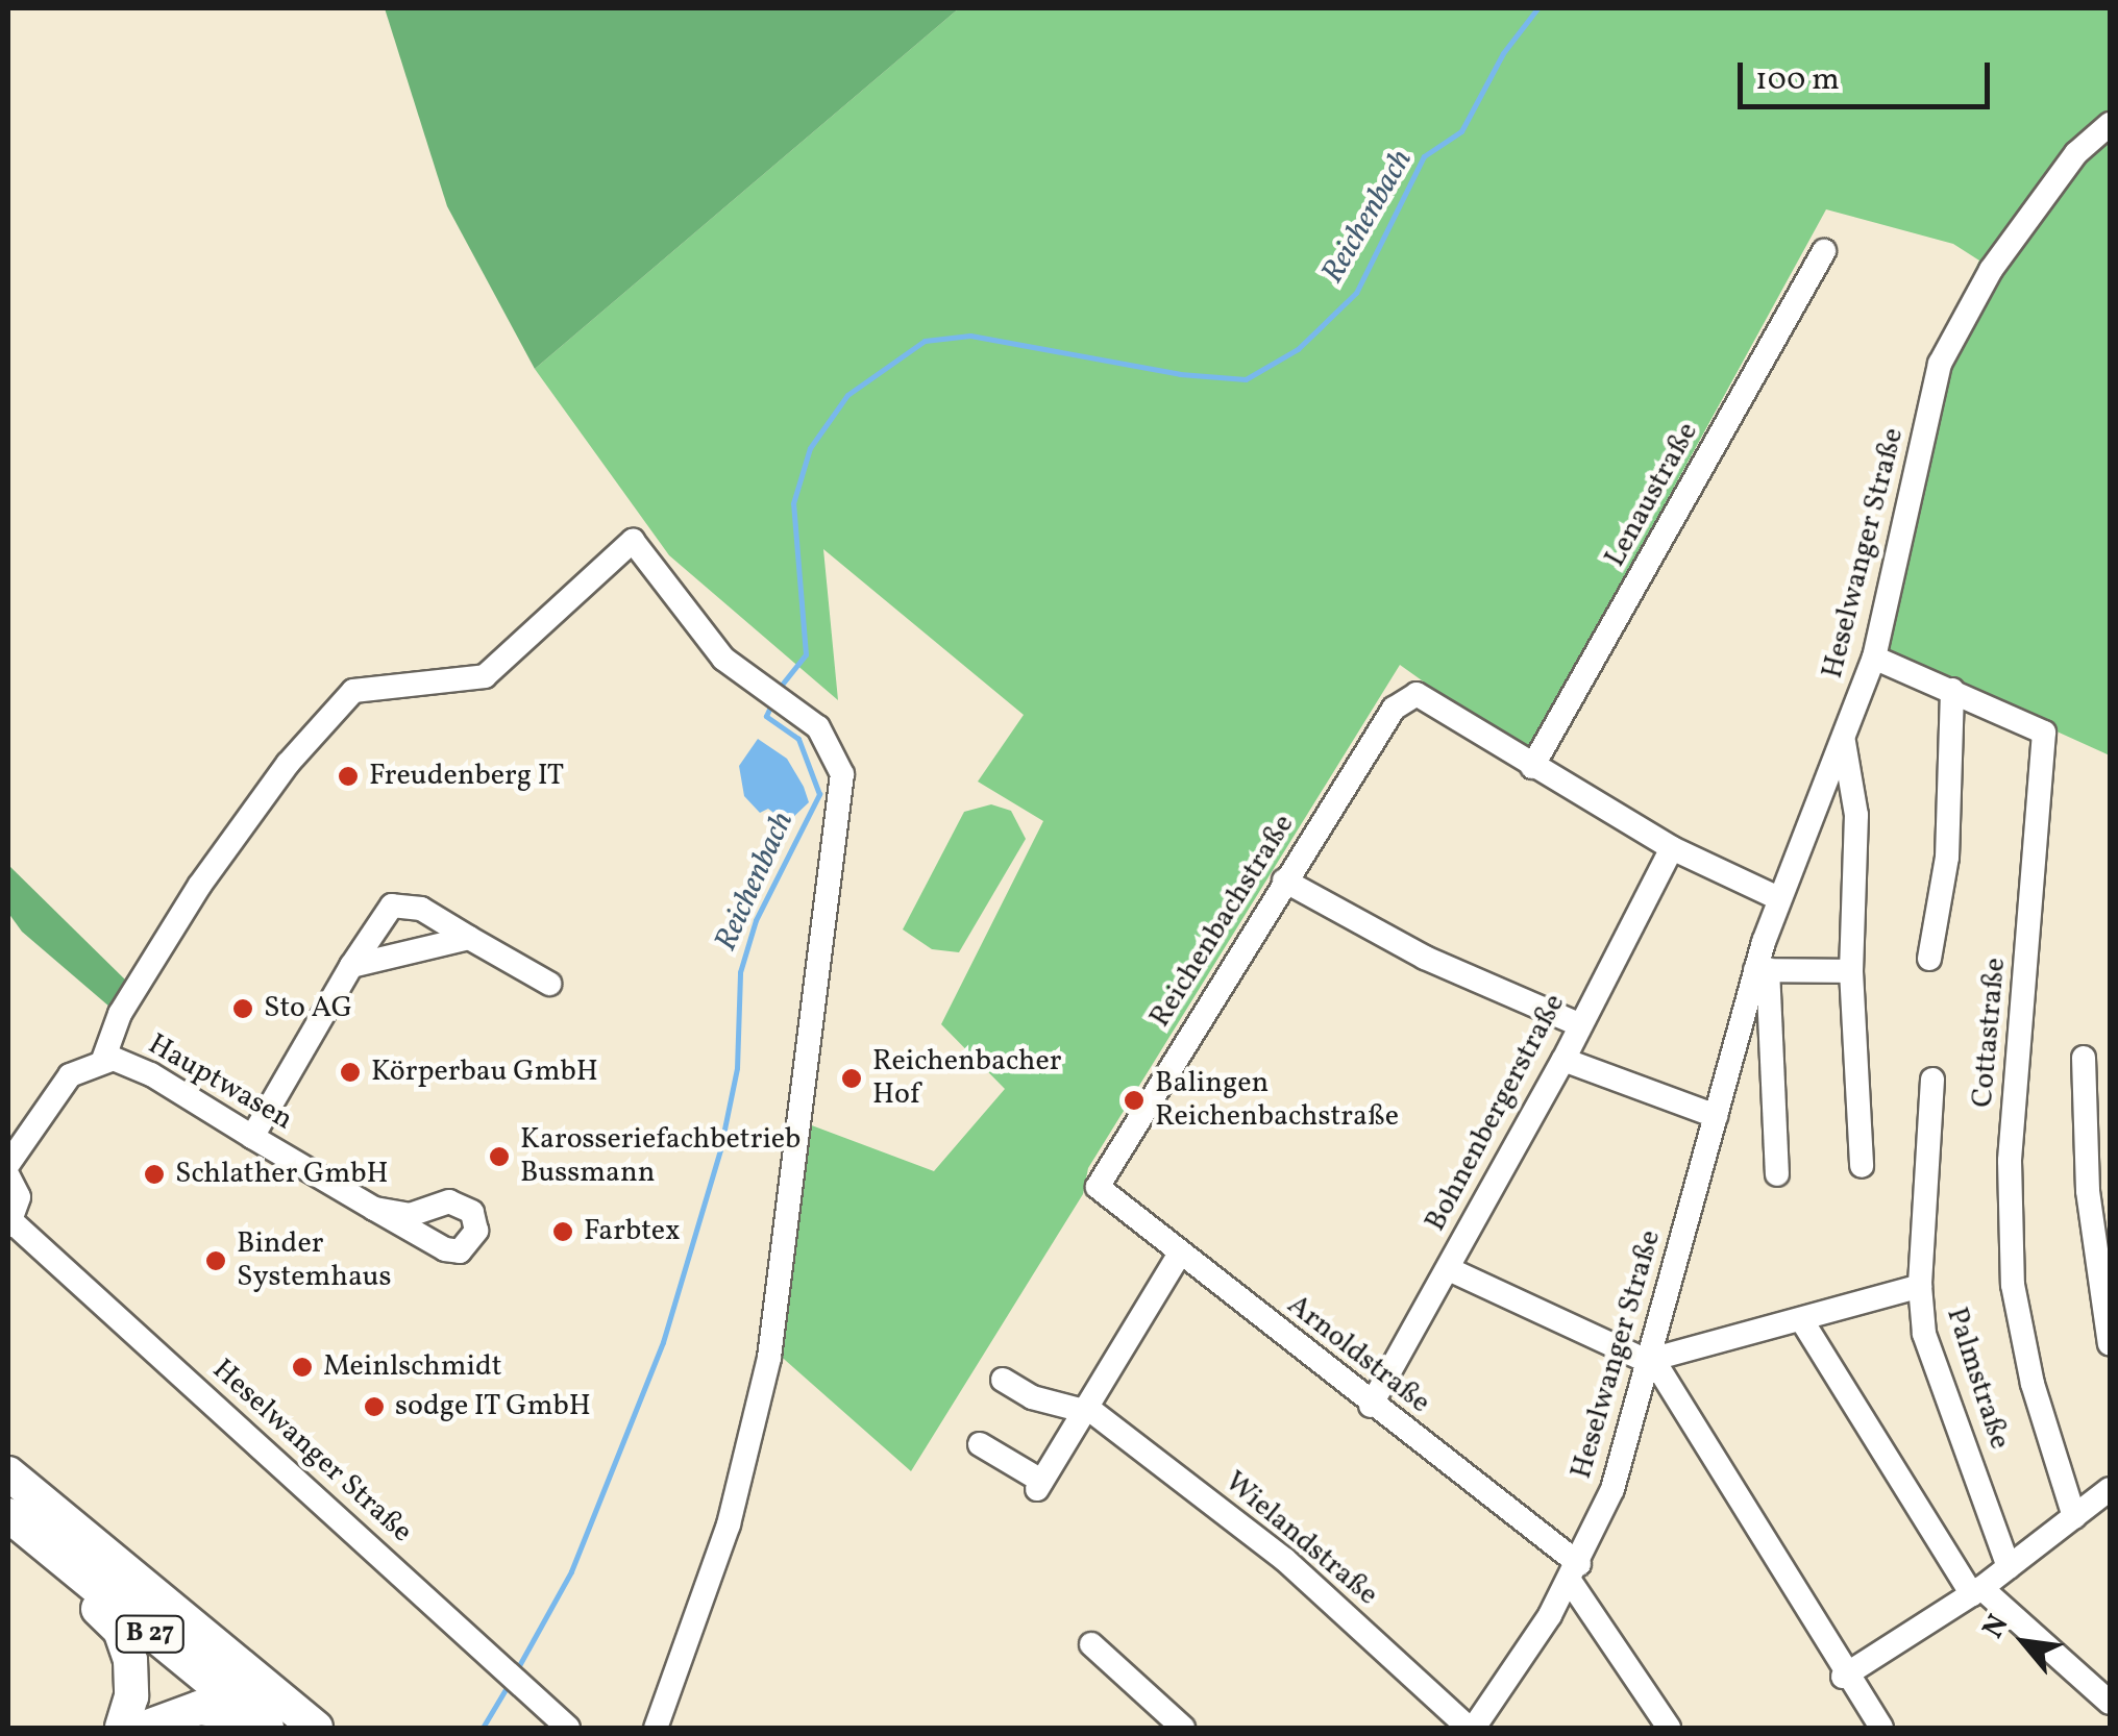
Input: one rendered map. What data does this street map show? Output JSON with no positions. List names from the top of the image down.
{
  "streets": {
    "highway": ["B 27"],
    "street": [
      "Lenaustraße",
      "Heselwanger Straße",
      "Reichenbachstraße",
      "Cottastraße",
      "Hauptwasen",
      "Bohnenbergerstraße",
      "Arnoldstraße",
      "Palmstraße",
      "Wielandstraße"
    ]
  },
  "crossings": [
    ["Lenaustraße", "Reichenbachstraße"],
    ["Heselwanger Straße", "Cottastraße"],
    ["Heselwanger Straße", "Arnoldstraße"],
    ["Heselwanger Straße", "Wielandstraße"],
    ["Reichenbachstraße", "Arnoldstraße"],
    ["Bohnenbergerstraße", "Arnoldstraße"]
  ],
  "water": ["Reichenbach"],
  "places": [
    "Freudenberg IT",
    "Sto AG",
    "Körperbau GmbH",
    "Reichenbacher Hof",
    "Balingen Reichenbachstraße",
    "Karosseriefachbetrieb Bussmann",
    "Schlather GmbH",
    "Farbtex",
    "Binder Systemhaus",
    "Meinlschmidt",
    "sodge IT GmbH"
  ],
  "scale_bar": "100 m",
  "north": "top left"
}
